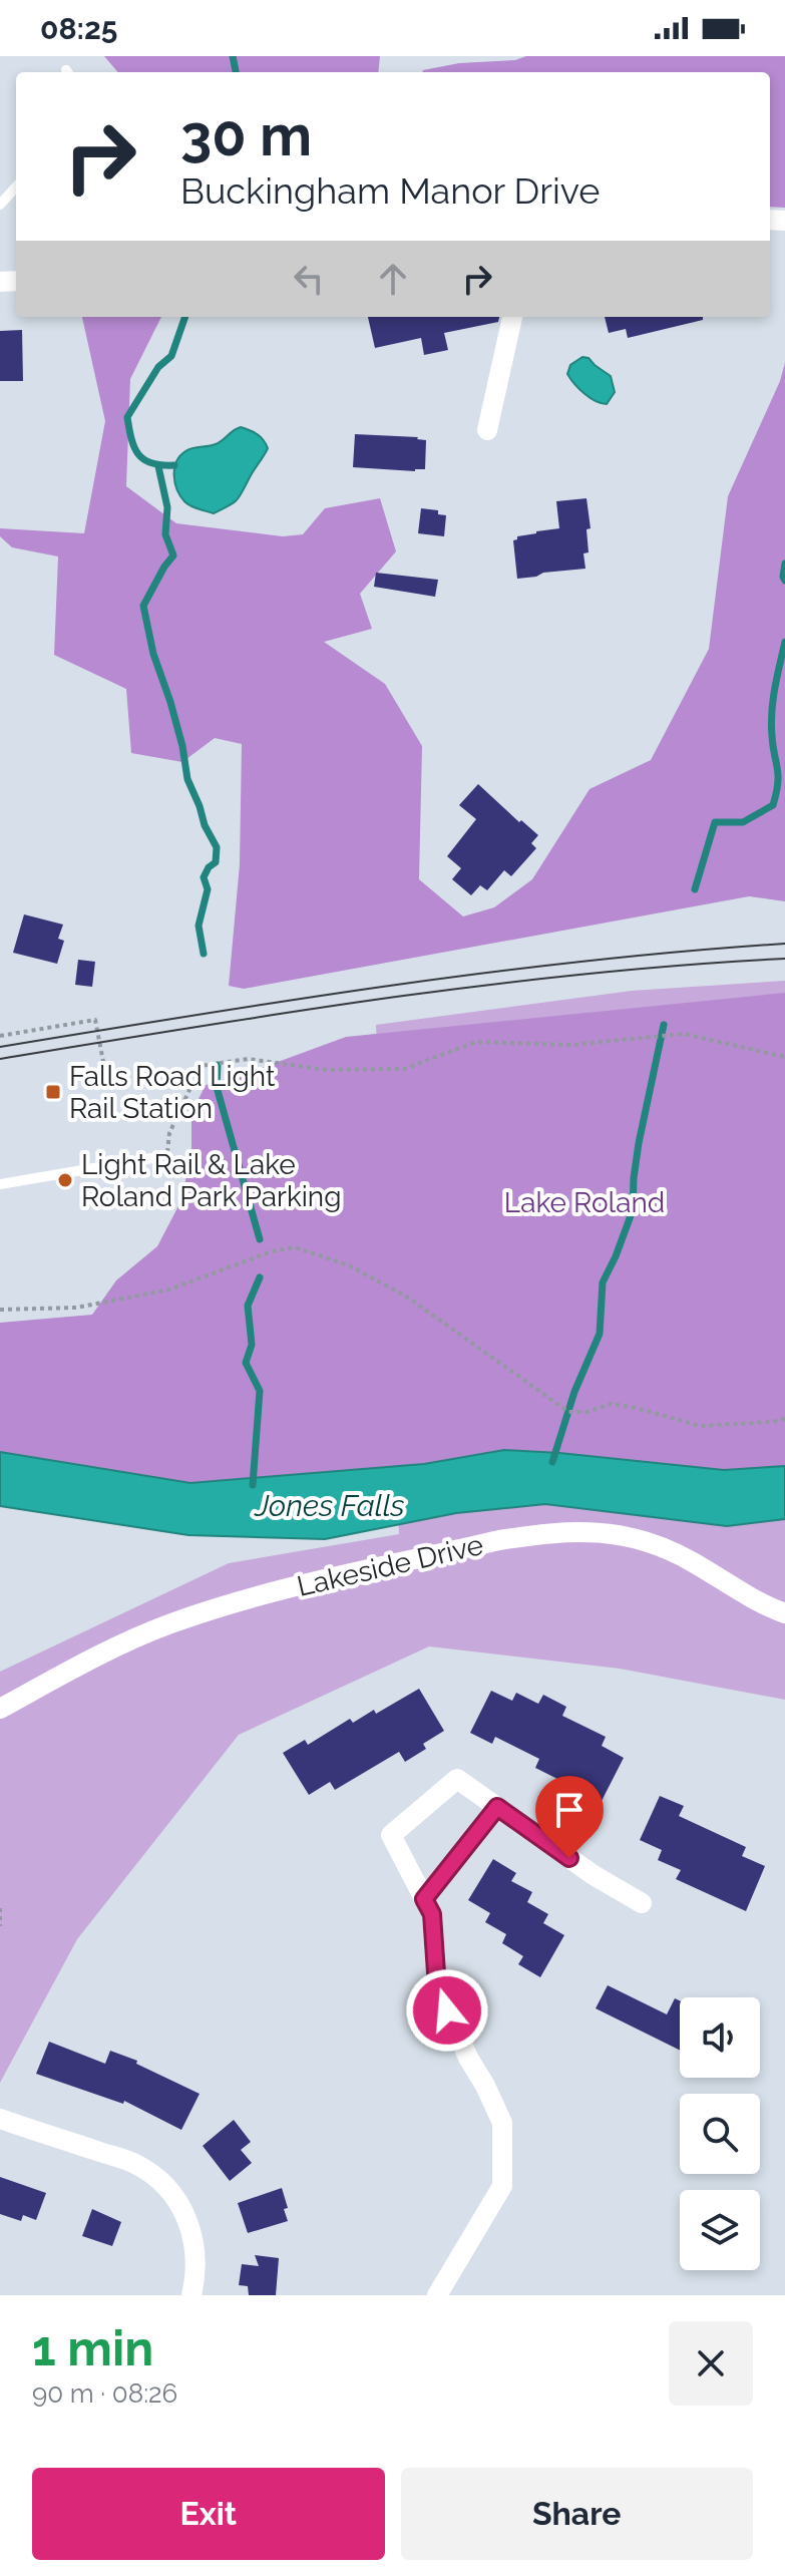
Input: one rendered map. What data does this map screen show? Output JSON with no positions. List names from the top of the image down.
{
  "streets": {
    "street": ["Lakeside Drive"]
  },
  "water": ["Jones Falls"],
  "parks": ["Lake Roland"],
  "places": {
    "transit": ["Falls Road Light Rail Station"],
    "other": ["Light Rail & Lake Roland Park Parking"]
  },
  "page": {
    "status": "08:25",
    "turn": ["30 m", "Buckingham Manor Drive"],
    "heading": ["1 min", "90 m · 08:26"],
    "buttons": ["Exit", "Share"]
  }
}
